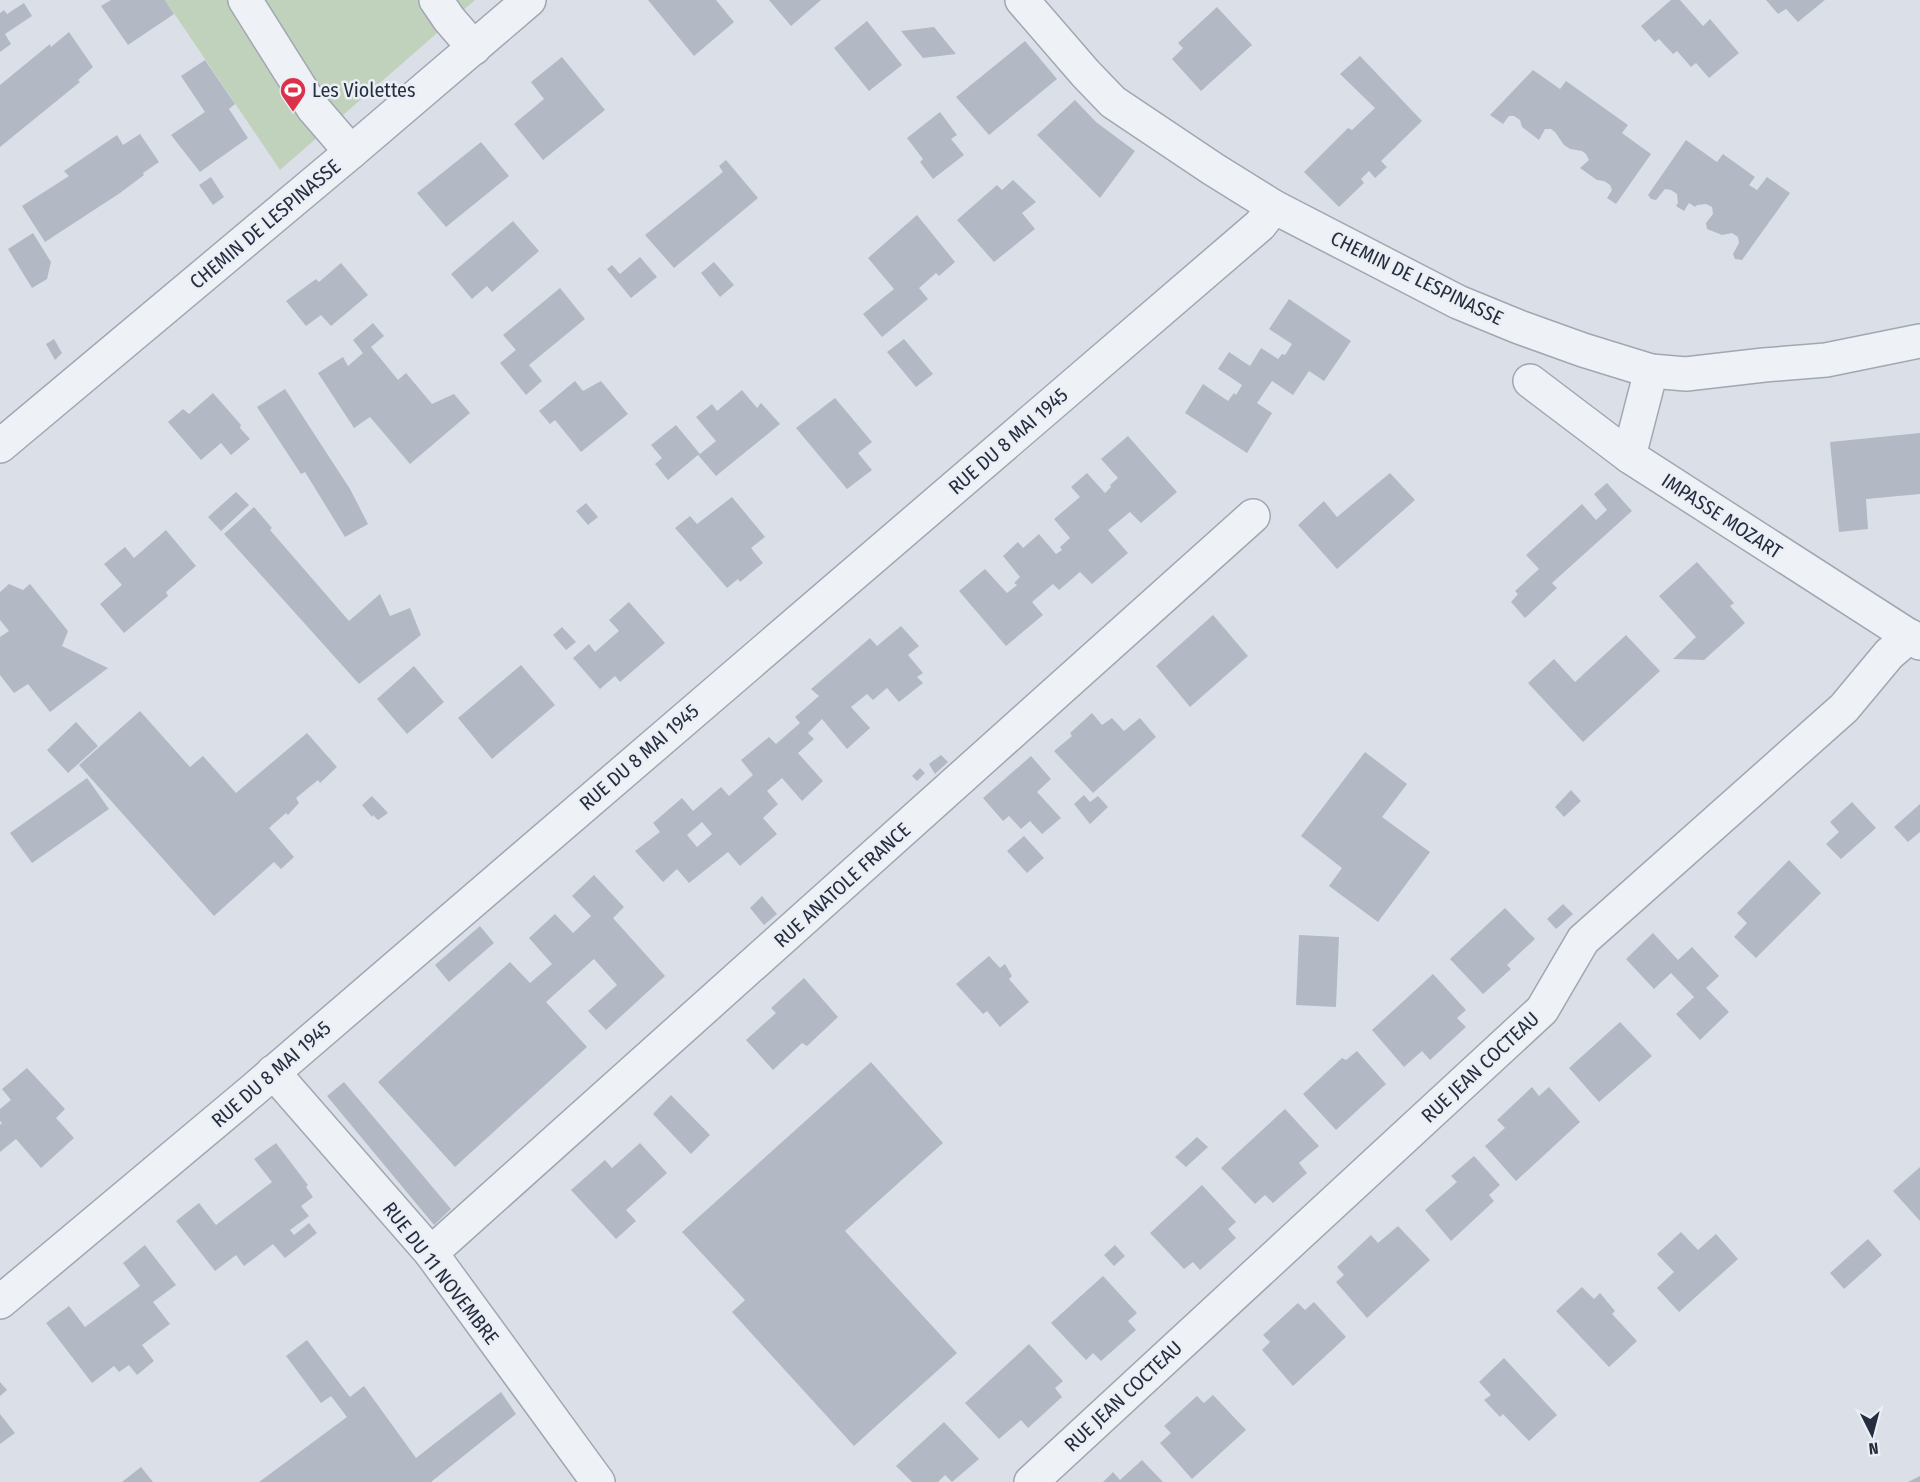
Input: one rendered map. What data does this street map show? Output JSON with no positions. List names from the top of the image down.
{
  "streets": {
    "street": [
      "CHEMIN DE LESPINASSE",
      "RUE DU 8 MAI 1945",
      "IMPASSE MOZART",
      "RUE ANATOLE FRANCE",
      "RUE JEAN COCTEAU",
      "RUE DU 11 NOVEMBRE"
    ]
  },
  "crossings": [
    ["CHEMIN DE LESPINASSE", "RUE DU 8 MAI 1945"],
    ["RUE DU 8 MAI 1945", "RUE DU 11 NOVEMBRE"],
    ["IMPASSE MOZART", "RUE JEAN COCTEAU"],
    ["RUE ANATOLE FRANCE", "RUE DU 11 NOVEMBRE"]
  ],
  "places": {
    "sports": ["Les Violettes"]
  },
  "north": "bottom"
}
